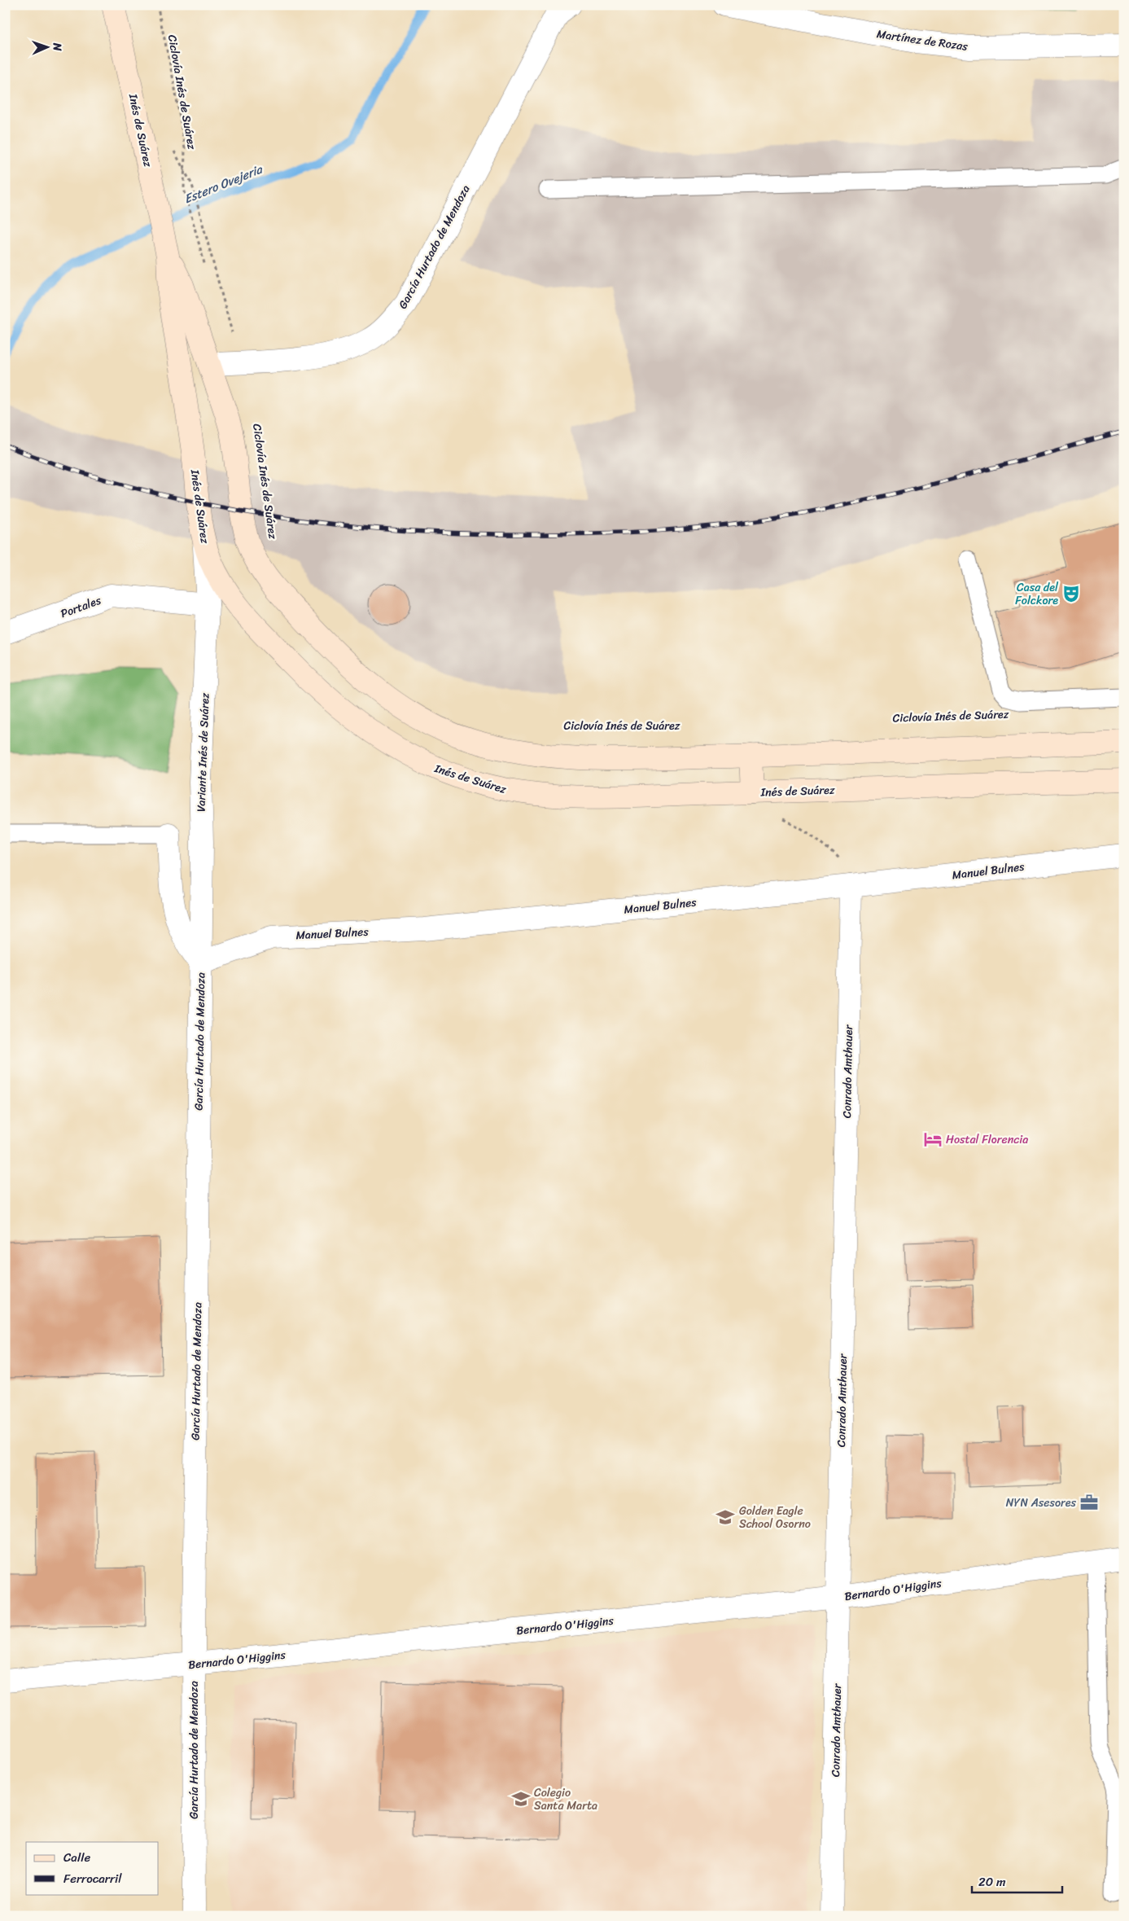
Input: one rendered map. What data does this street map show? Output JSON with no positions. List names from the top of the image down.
{
  "streets": {
    "main road": ["Inés de Suárez"],
    "street": [
      "Martínez de Rozas",
      "García Hurtado de Mendoza",
      "Portales",
      "Variante Inés de Suárez",
      "Manuel Bulnes",
      "Conrado Amthauer",
      "Bernardo O'Higgins"
    ],
    "path": ["Ciclovía Inés de Suárez"]
  },
  "crossings": [
    ["Inés de Suárez", "García Hurtado de Mendoza"],
    ["Inés de Suárez", "Variante Inés de Suárez"],
    ["García Hurtado de Mendoza", "Variante Inés de Suárez"],
    ["García Hurtado de Mendoza", "Manuel Bulnes"],
    ["García Hurtado de Mendoza", "Bernardo O'Higgins"],
    ["Portales", "Variante Inés de Suárez"],
    ["Variante Inés de Suárez", "Manuel Bulnes"],
    ["Manuel Bulnes", "Conrado Amthauer"],
    ["Conrado Amthauer", "Bernardo O'Higgins"]
  ],
  "water": ["Estero Ovejeria"],
  "places": {
    "theatre": ["Casa del Folckore"],
    "hotel": ["Hostal Florencia"],
    "office": ["NYN Asesores"],
    "school or university": ["Golden Eagle School Osorno", "Colegio Santa Marta"]
  },
  "legend": ["Calle", "Ferrocarril"],
  "scale_bar": "20 m",
  "north": "right"
}
